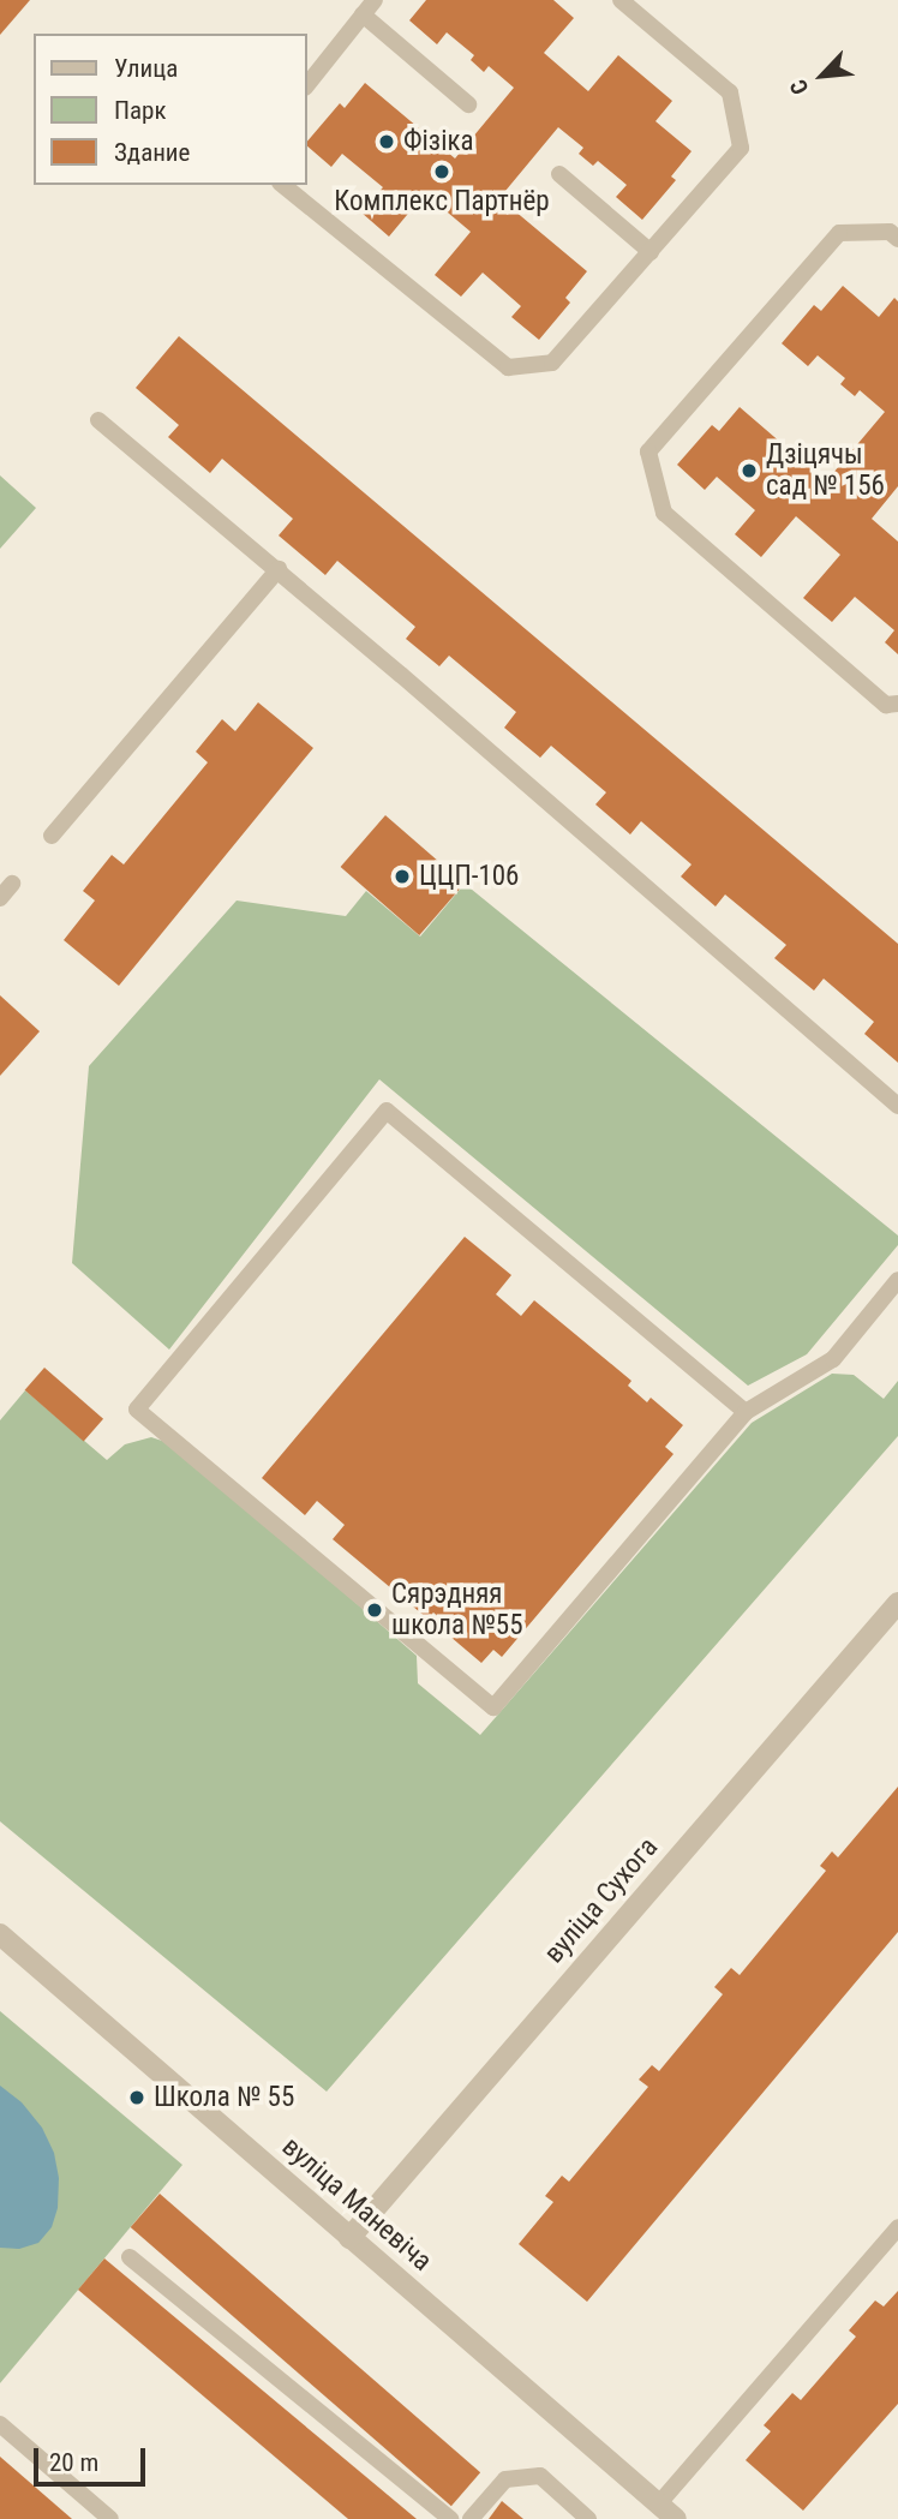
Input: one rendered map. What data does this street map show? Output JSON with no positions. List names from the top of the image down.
{
  "streets": {
    "street": ["вуліца Сухога", "вуліца Маневіча"]
  },
  "crossings": [
    ["вуліца Сухога", "вуліца Маневіча"]
  ],
  "places": [
    "Фізіка",
    "Комплекс Партнёр",
    "Дзіцячы сад № 156",
    "ЦЦП-106",
    "Сярэдняя школа №55",
    "Школа № 55"
  ],
  "legend": ["Улица", "Парк", "Здание"],
  "scale_bar": "20 m",
  "north": "bottom left"
}
